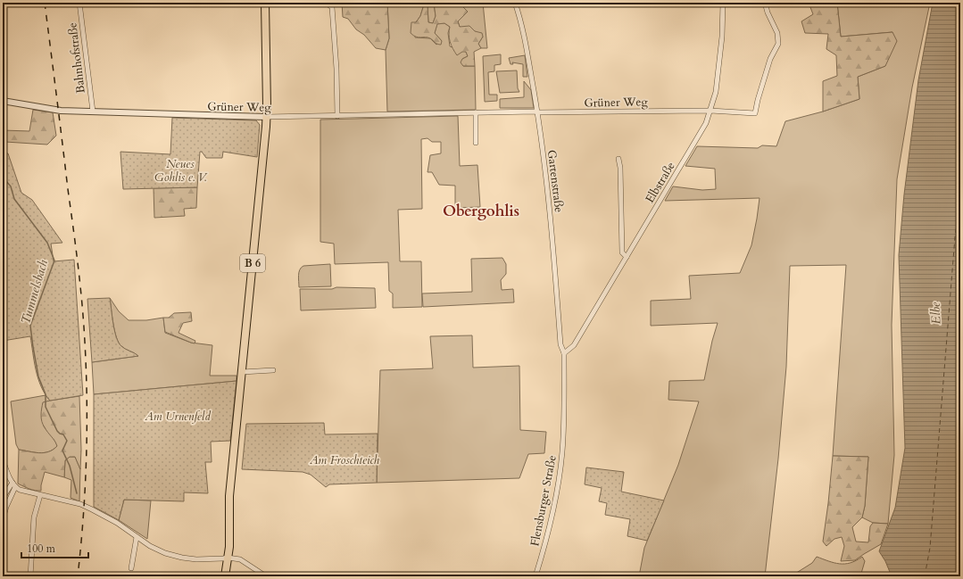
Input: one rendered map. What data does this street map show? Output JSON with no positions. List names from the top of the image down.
{
  "streets": {
    "main road": ["B 6"],
    "street": [
      "Bahnhofstraße",
      "Grüner Weg",
      "Gartenstraße",
      "Elbstraße",
      "Flensburger Straße"
    ]
  },
  "crossings": [
    ["Bahnhofstraße", "Grüner Weg"],
    ["Grüner Weg", "Gartenstraße"],
    ["Grüner Weg", "Elbstraße"],
    ["Grüner Weg", "B 6"],
    ["Gartenstraße", "Elbstraße"],
    ["Gartenstraße", "Flensburger Straße"]
  ],
  "districts": ["Obergohlis"],
  "water": ["Tummelsbach", "Elbe"],
  "parks": ["Neues Gohlis e. V.", "Am Urnenfeld", "Am Froschteich"],
  "scale_bar": "100 m"
}
